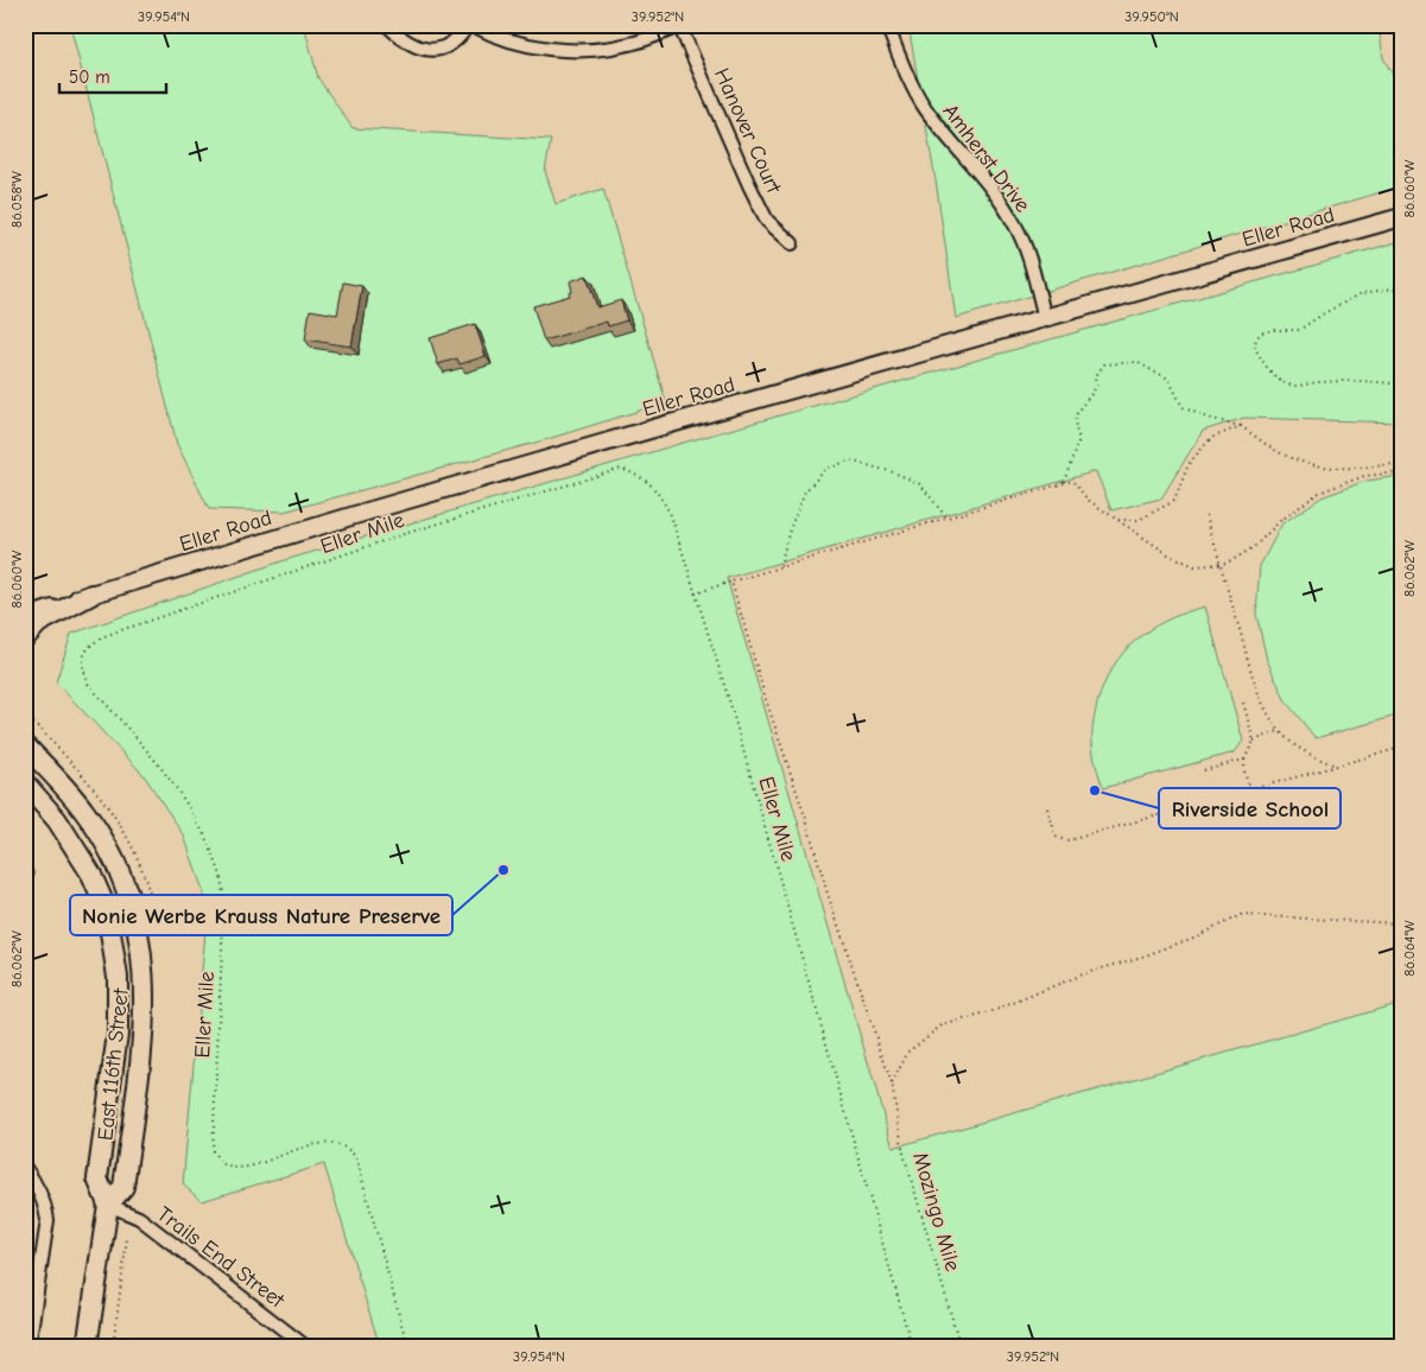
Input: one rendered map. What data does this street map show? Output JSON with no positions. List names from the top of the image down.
{
  "streets": {
    "main road": ["East 116th Street"],
    "street": [
      "Hanover Court",
      "Amherst Drive",
      "Eller Road",
      "Trails End Street"
    ],
    "path": ["Eller Mile", "Mozingo Mile"]
  },
  "crossings": [
    ["Amherst Drive", "Eller Road"],
    ["East 116th Street", "Trails End Street"]
  ],
  "places": ["Riverside School", "Nonie Werbe Krauss Nature Preserve"],
  "scale_bar": "50 m",
  "coordinates": [
    "39.954°N",
    "39.952°N",
    "39.950°N",
    "86.060°W",
    "86.058°W",
    "86.062°W",
    "86.064°W"
  ]
}
